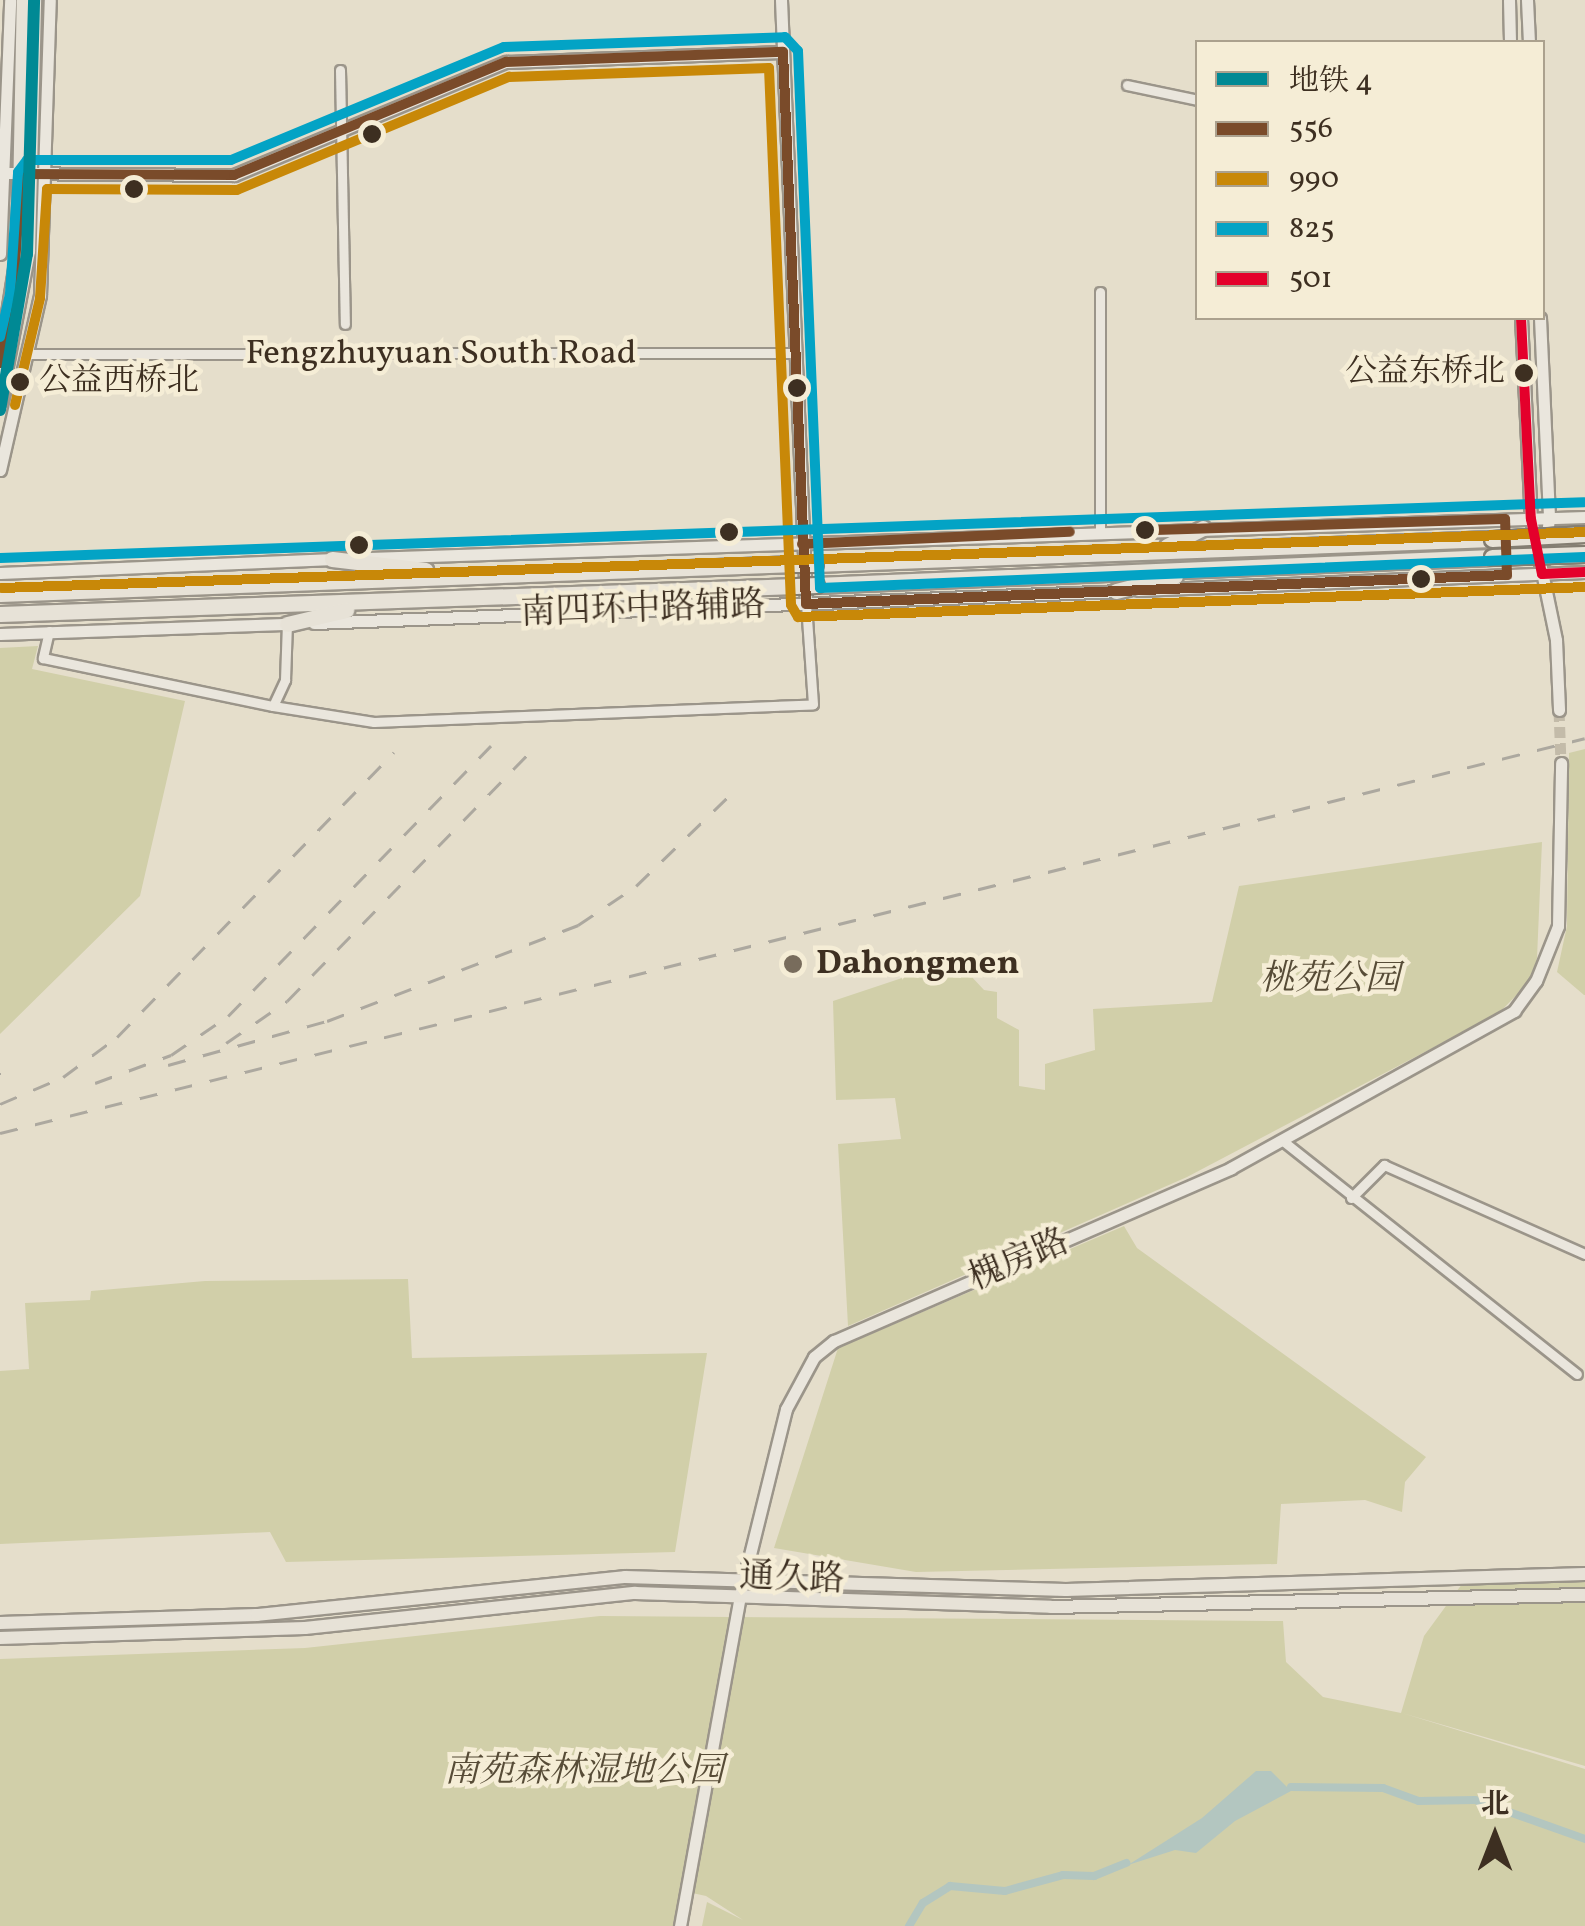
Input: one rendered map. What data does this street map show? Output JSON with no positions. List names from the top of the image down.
{
  "streets": {
    "main road": ["南四环中路辅路", "槐房路", "通久路"],
    "street": ["Fengzhuyuan South Road"]
  },
  "crossings": [
    ["槐房路", "通久路"]
  ],
  "parks": ["桃苑公园", "南苑森林湿地公园"],
  "places": ["公益东桥北", "公益西桥北", "Dahongmen"],
  "lines": [
    "metro line 4",
    "transit line 825",
    "transit line 556",
    "transit line 990",
    "transit line 501"
  ],
  "legend": [
    "地铁 4",
    "556",
    "990",
    "825",
    "501"
  ],
  "north": "top"
}
